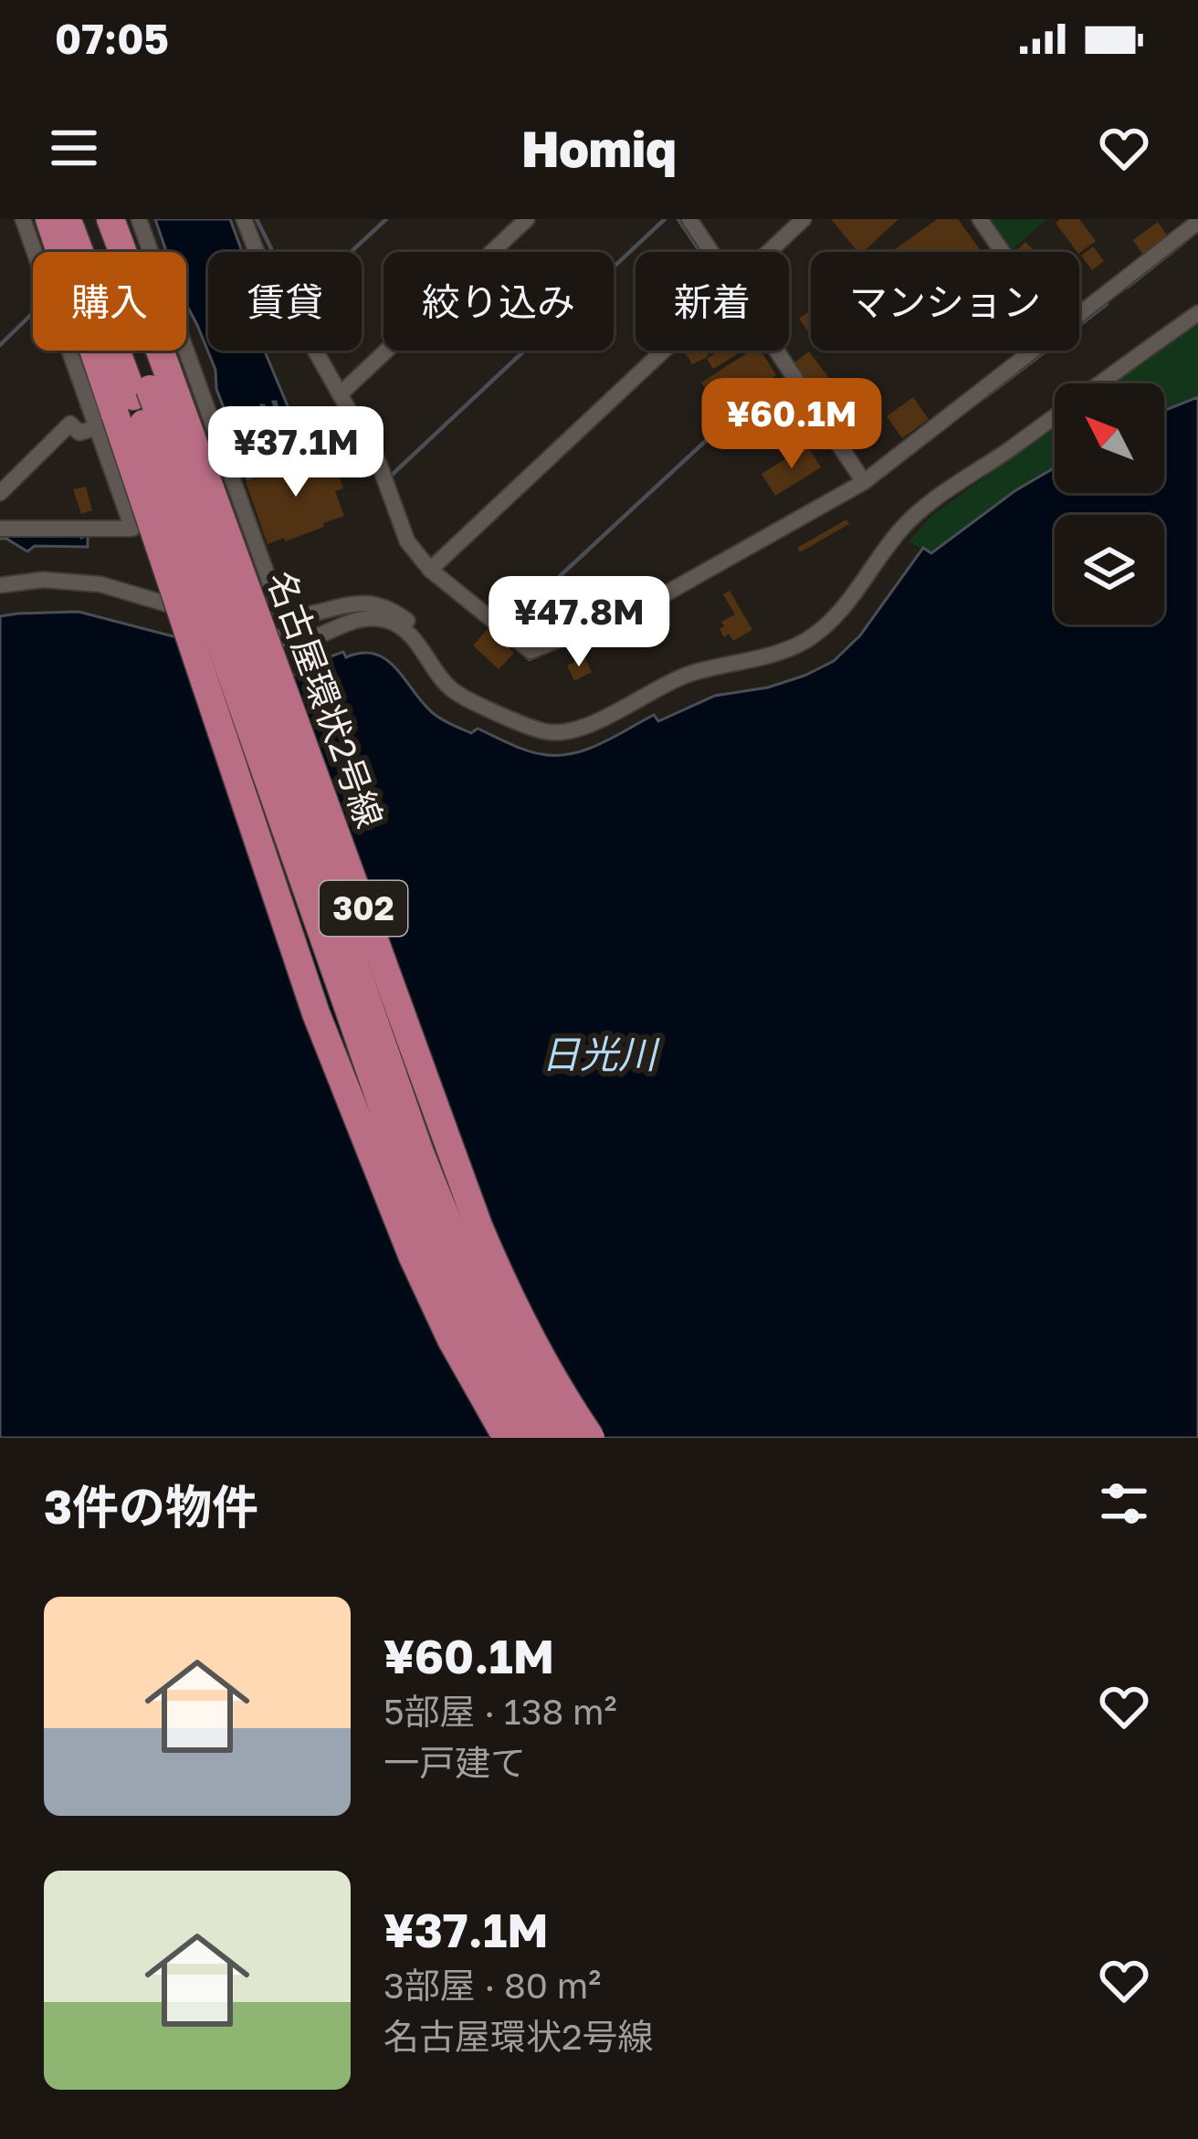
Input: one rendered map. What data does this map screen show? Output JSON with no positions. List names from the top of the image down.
{
  "streets": {
    "highway": ["名古屋環状2号線", "302"]
  },
  "water": ["日光川"],
  "north": "top left",
  "page": {
    "status": "07:05",
    "header": "Homiq",
    "chip": [
      "購入",
      "賃貸",
      "絞り込み",
      "新着",
      "マンション"
    ],
    "price": ["¥60.1M", "¥37.1M", "¥47.8M"],
    "heading": "3件の物件",
    "list": [
      {
        "name": "¥60.1M",
        "note": "5部屋 · 138 m² · 一戸建て"
      },
      {
        "name": "¥37.1M",
        "note": "3部屋 · 80 m² · 名古屋環状2号線"
      }
    ]
  }
}
